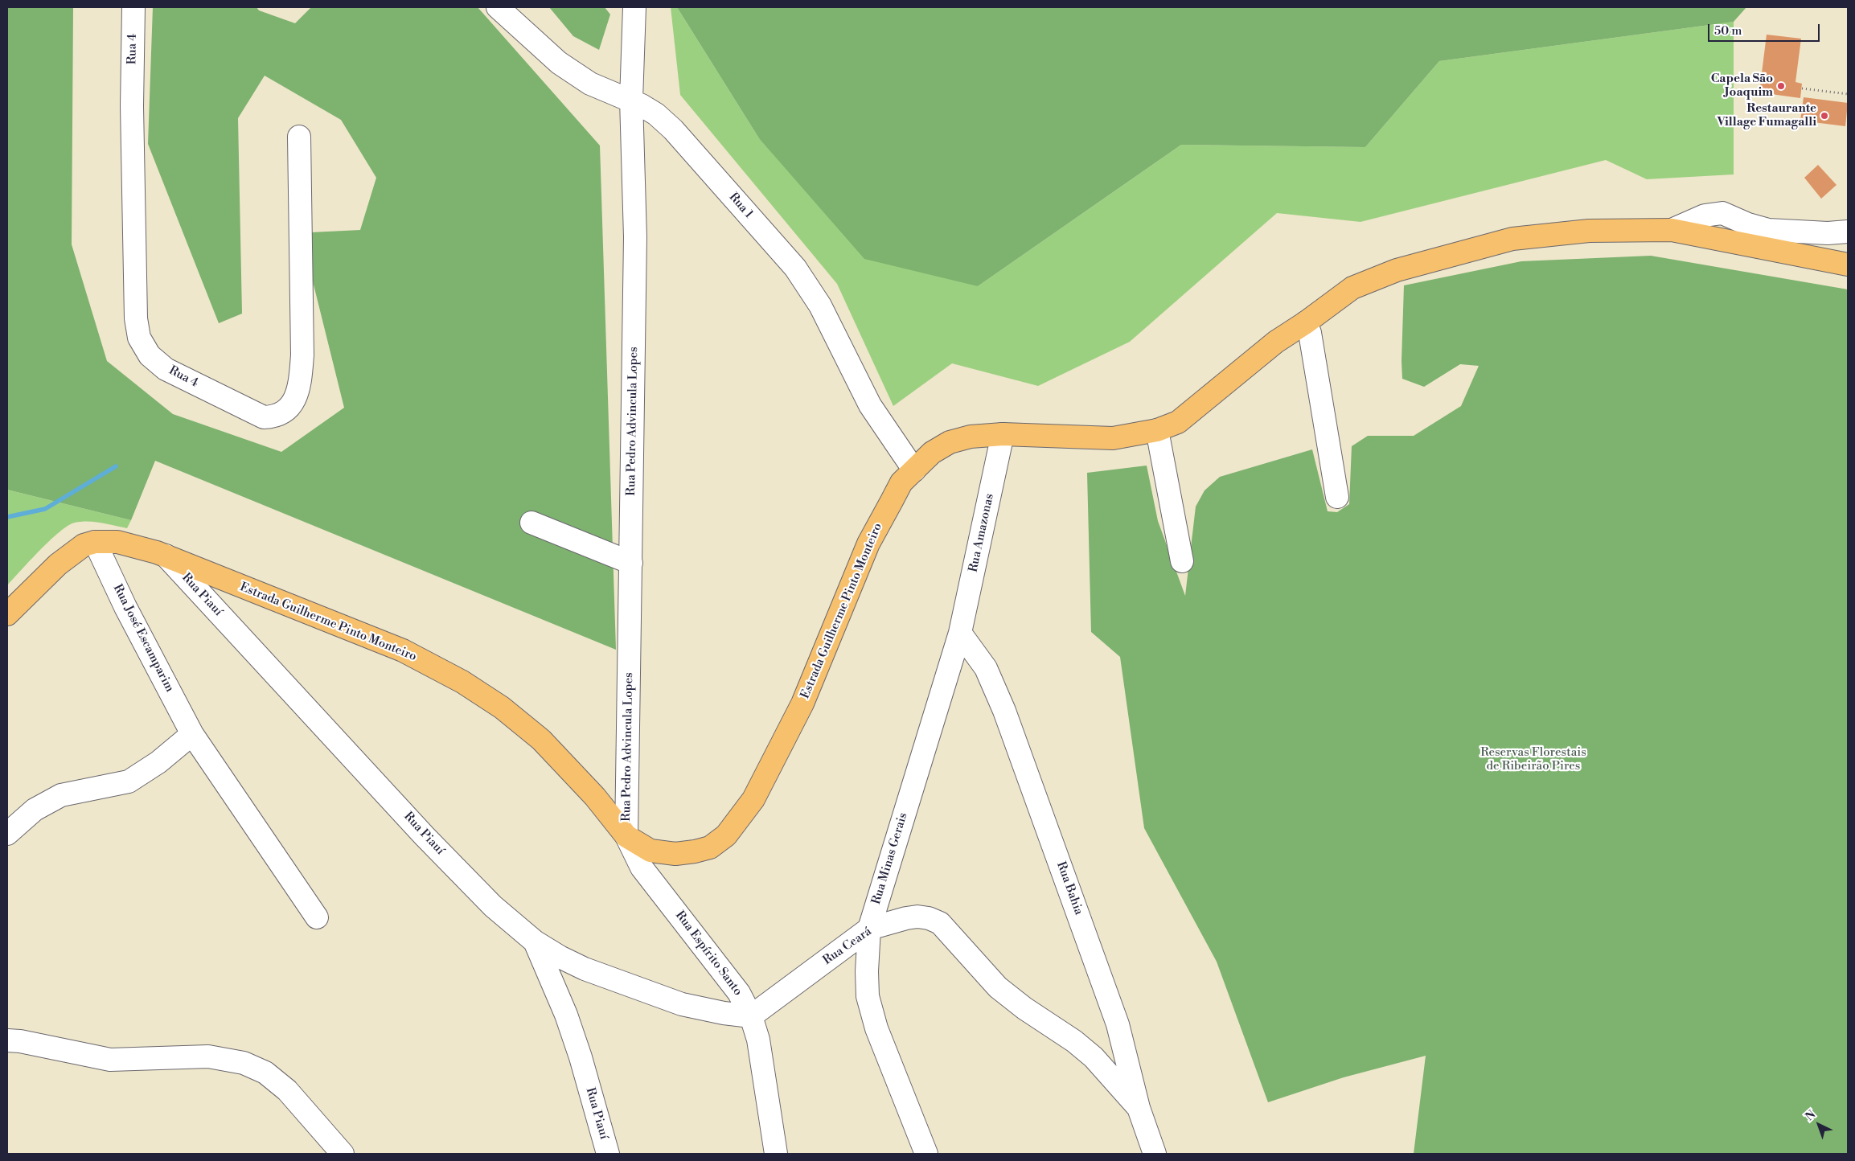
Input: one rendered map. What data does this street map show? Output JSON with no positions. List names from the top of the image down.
{
  "streets": {
    "main road": ["Estrada Guilherme Pinto Monteiro"],
    "street": [
      "Rua 4",
      "Rua 1",
      "Rua Pedro Advincula Lopes",
      "Rua Amazonas",
      "Rua Piauí",
      "Rua José Escamparim",
      "Rua Minas Gerais",
      "Rua Bahia",
      "Rua Ceará",
      "Rua Espírito Santo"
    ]
  },
  "crossings": [
    ["Rua 1", "Rua Pedro Advincula Lopes"],
    ["Rua 1", "Estrada Guilherme Pinto Monteiro"],
    ["Rua Pedro Advincula Lopes", "Estrada Guilherme Pinto Monteiro"],
    ["Rua Pedro Advincula Lopes", "Rua Espírito Santo"],
    ["Rua Amazonas", "Estrada Guilherme Pinto Monteiro"],
    ["Rua Amazonas", "Rua Minas Gerais"],
    ["Rua Amazonas", "Rua Bahia"],
    ["Rua Piauí", "Estrada Guilherme Pinto Monteiro"],
    ["Estrada Guilherme Pinto Monteiro", "Rua José Escamparim"],
    ["Estrada Guilherme Pinto Monteiro", "Rua Espírito Santo"],
    ["Rua Minas Gerais", "Rua Bahia"],
    ["Rua Minas Gerais", "Rua Ceará"],
    ["Rua Bahia", "Rua Ceará"],
    ["Rua Ceará", "Rua Espírito Santo"]
  ],
  "parks": ["Reservas Florestais de Ribeirão Pires"],
  "places": ["Capela São Joaquim", "Restaurante Village Fumagalli"],
  "scale_bar": "50 m",
  "north": "top left"
}
